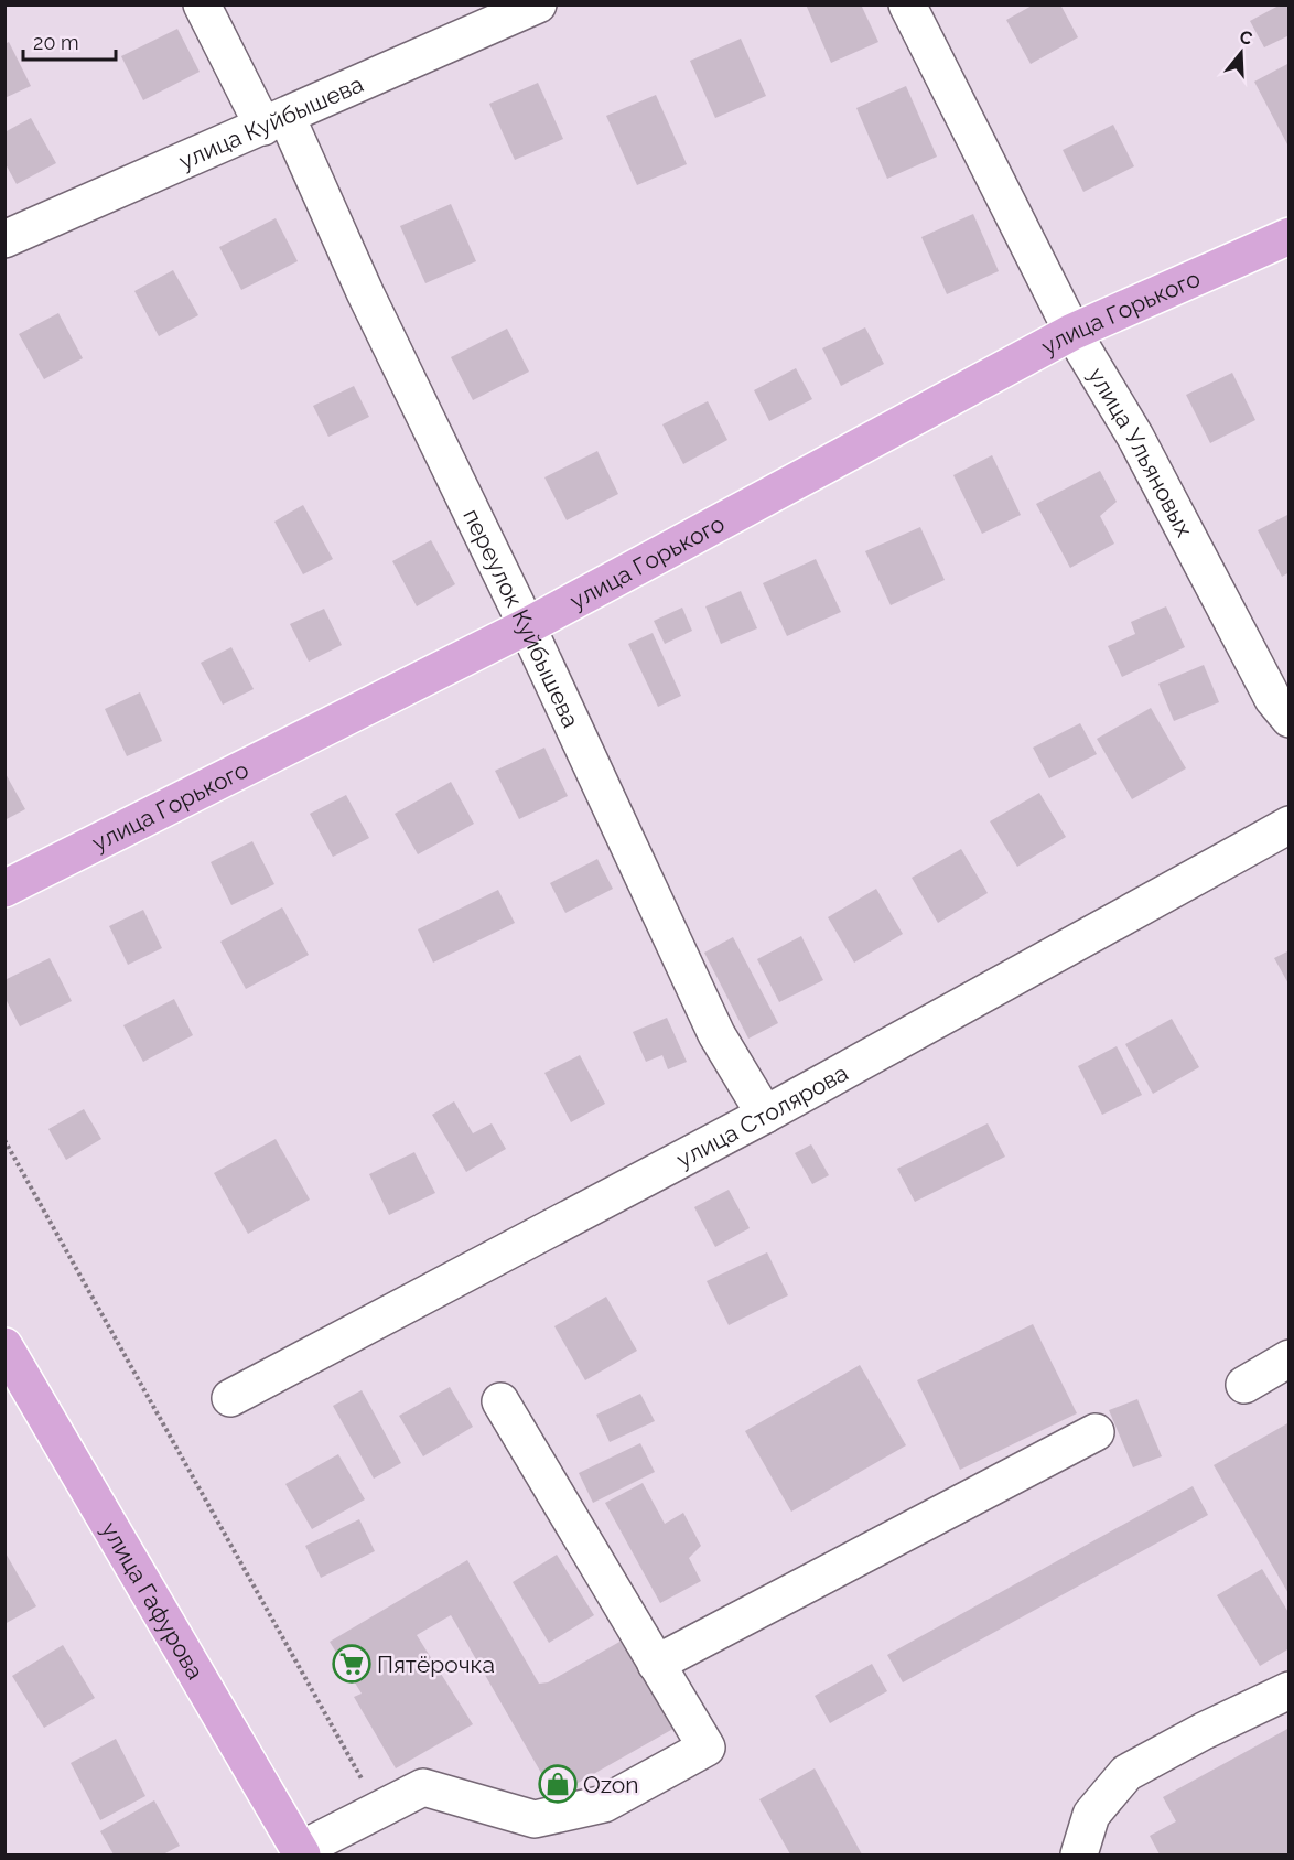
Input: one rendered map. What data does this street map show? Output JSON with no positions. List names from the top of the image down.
{
  "streets": {
    "main road": ["улица Горького", "улица Гафурова"],
    "street": [
      "улица Куйбышева",
      "улица Ульяновых",
      "переулок Куйбышева",
      "улица Столярова"
    ]
  },
  "crossings": [
    ["улица Куйбышева", "переулок Куйбышева"],
    ["улица Горького", "улица Ульяновых"],
    ["улица Горького", "переулок Куйбышева"],
    ["переулок Куйбышева", "улица Столярова"]
  ],
  "places": {
    "supermarket": ["Пятёрочка"],
    "shop": ["Ozon"]
  },
  "scale_bar": "20 m",
  "north": "top"
}
